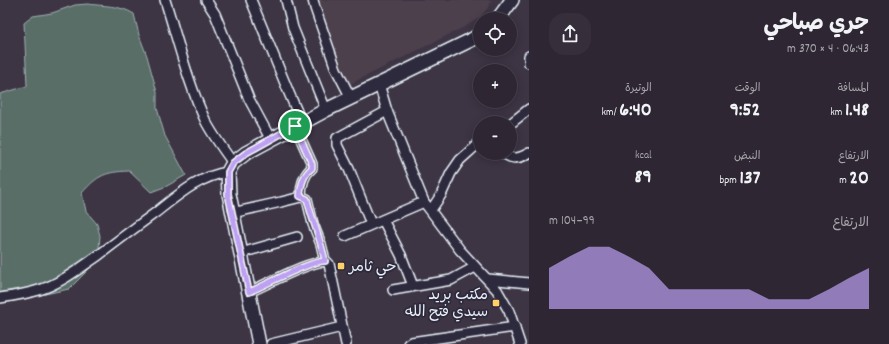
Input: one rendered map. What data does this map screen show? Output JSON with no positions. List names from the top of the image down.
{
  "places": {
    "transit": ["حي ثامر", "مكتب بريد سيدي فتح الله"]
  },
  "page": {
    "heading": ["جري صباحي", "06:43 · 4 × 370 m"],
    "map_buttons": ["+", "−"],
    "stats": [
      ["المسافة", "1.48 km"],
      ["الوقت", "9:52"],
      ["الوتيرة", "6:40 /km"],
      ["الارتفاع", "20 m"],
      ["النبض", "137 bpm"],
      ["kcal", "89"]
    ],
    "chart": ["الارتفاع", "99–104 m"]
  }
}
